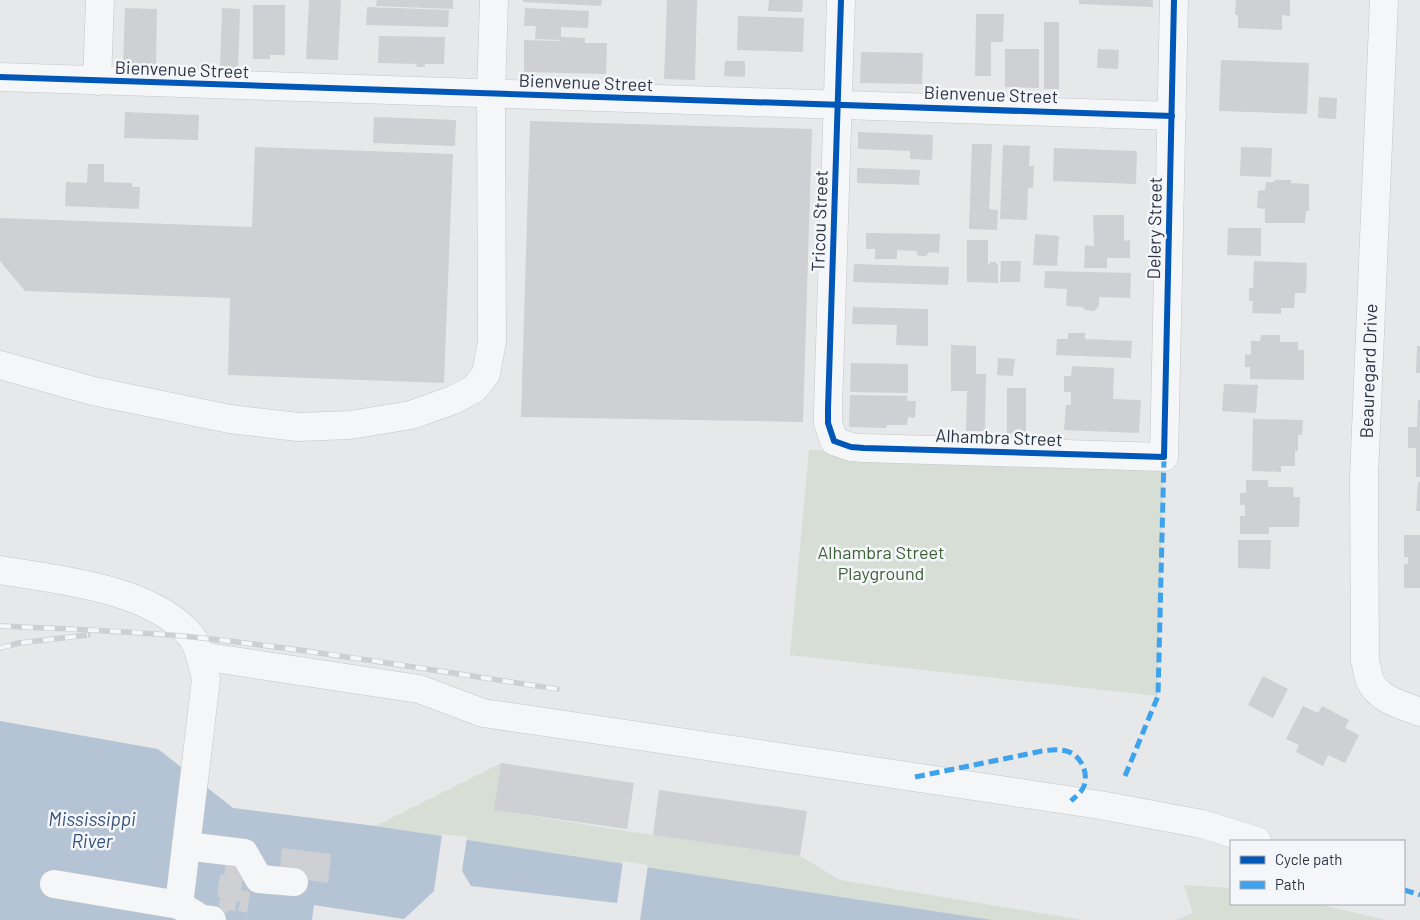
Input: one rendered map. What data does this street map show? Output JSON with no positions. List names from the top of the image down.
{
  "streets": {
    "street": [
      "Bienvenue Street",
      "Tricou Street",
      "Delery Street",
      "Beauregard Drive",
      "Alhambra Street"
    ]
  },
  "crossings": [
    ["Bienvenue Street", "Tricou Street"],
    ["Bienvenue Street", "Delery Street"],
    ["Tricou Street", "Alhambra Street"],
    ["Delery Street", "Alhambra Street"]
  ],
  "water": ["Mississippi River"],
  "parks": ["Alhambra Street Playground"],
  "legend": ["Cycle path", "Path"]
}
